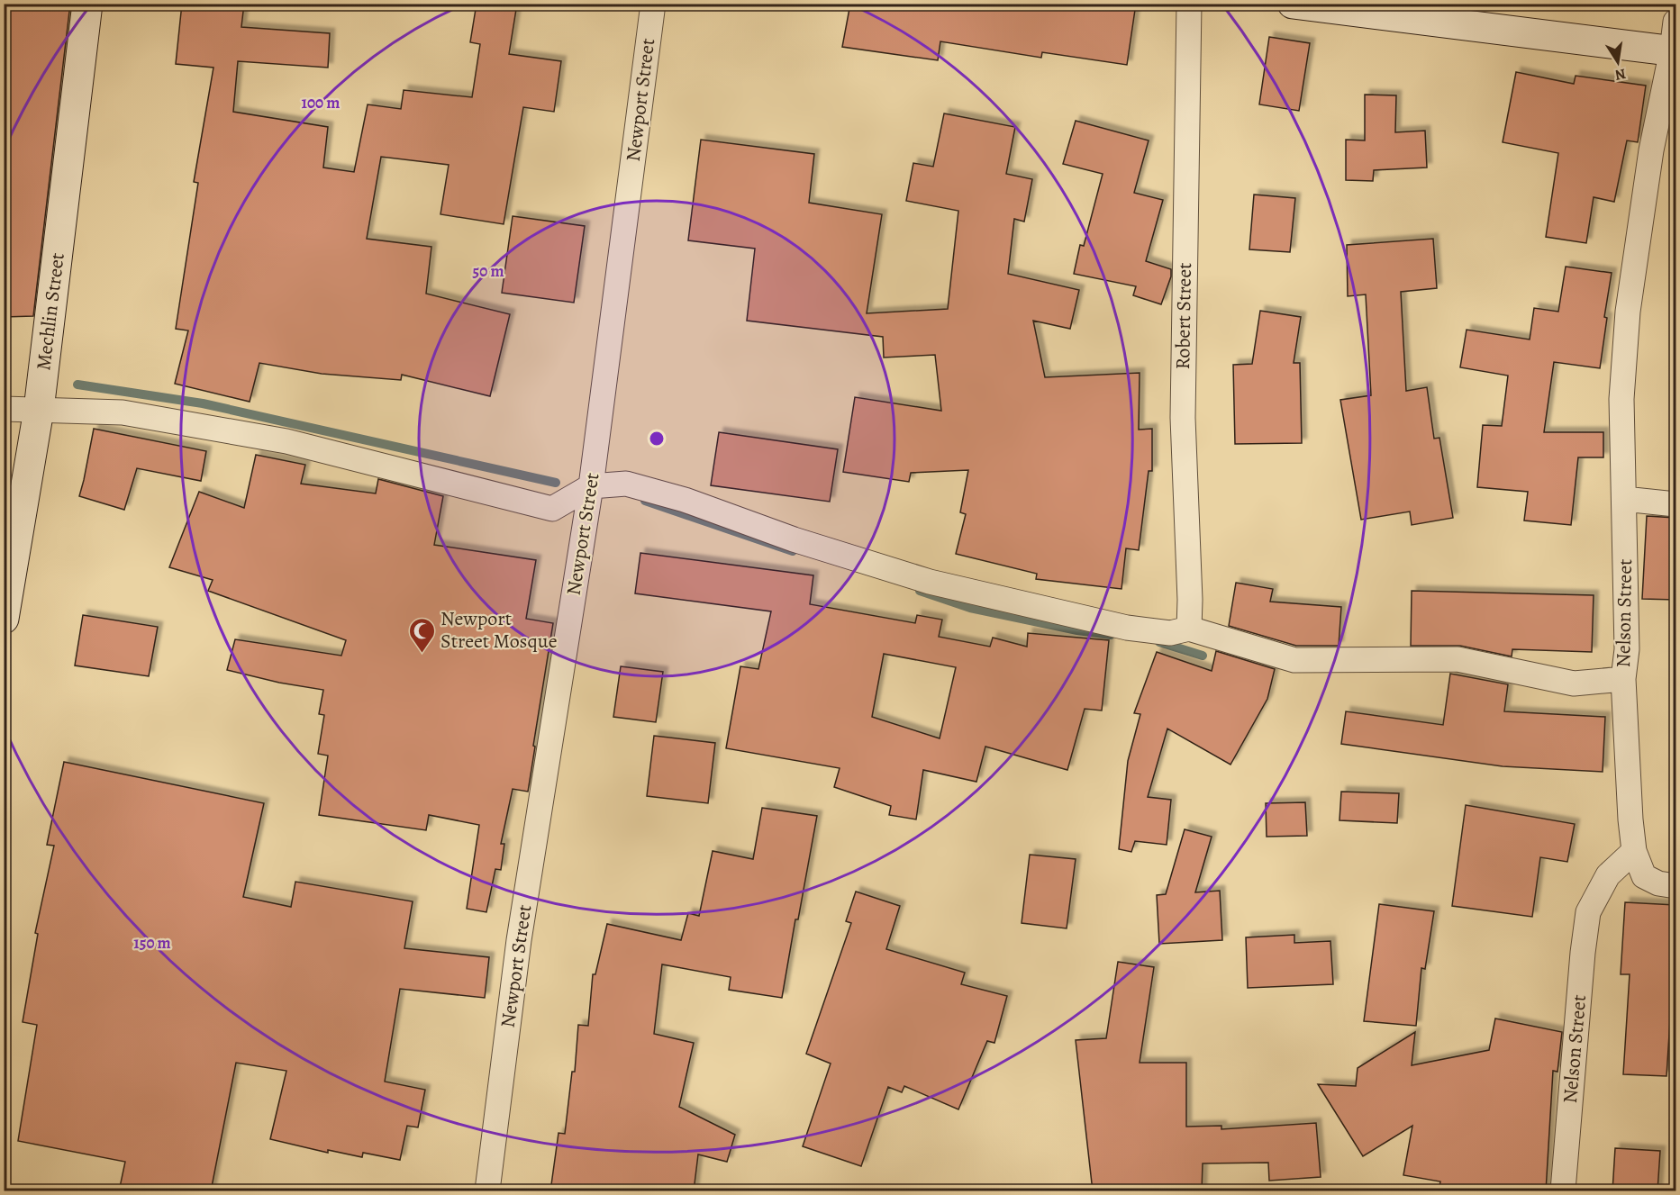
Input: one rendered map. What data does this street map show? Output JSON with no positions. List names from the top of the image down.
{
  "streets": {
    "street": [
      "Newport Street",
      "Mechlin Street",
      "Robert Street",
      "Nelson Street"
    ]
  },
  "places": {
    "mosque": ["Newport Street Mosque"]
  },
  "north": "bottom",
  "rings": ["100 m", "50 m", "150 m"]
}
